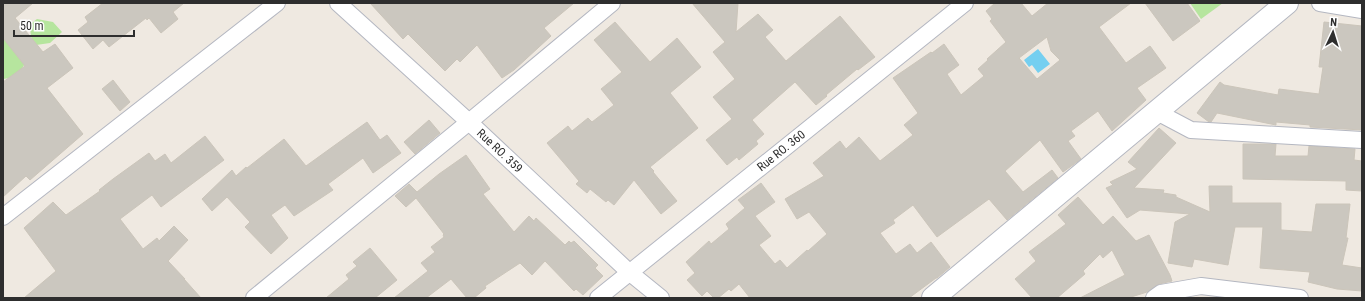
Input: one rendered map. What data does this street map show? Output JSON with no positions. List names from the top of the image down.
{
  "streets": {
    "street": ["Rue RO. 359", "Rue RO. 360"]
  },
  "crossings": [
    ["Rue RO. 359", "Rue RO. 360"]
  ],
  "scale_bar": "50 m",
  "north": "top"
}
